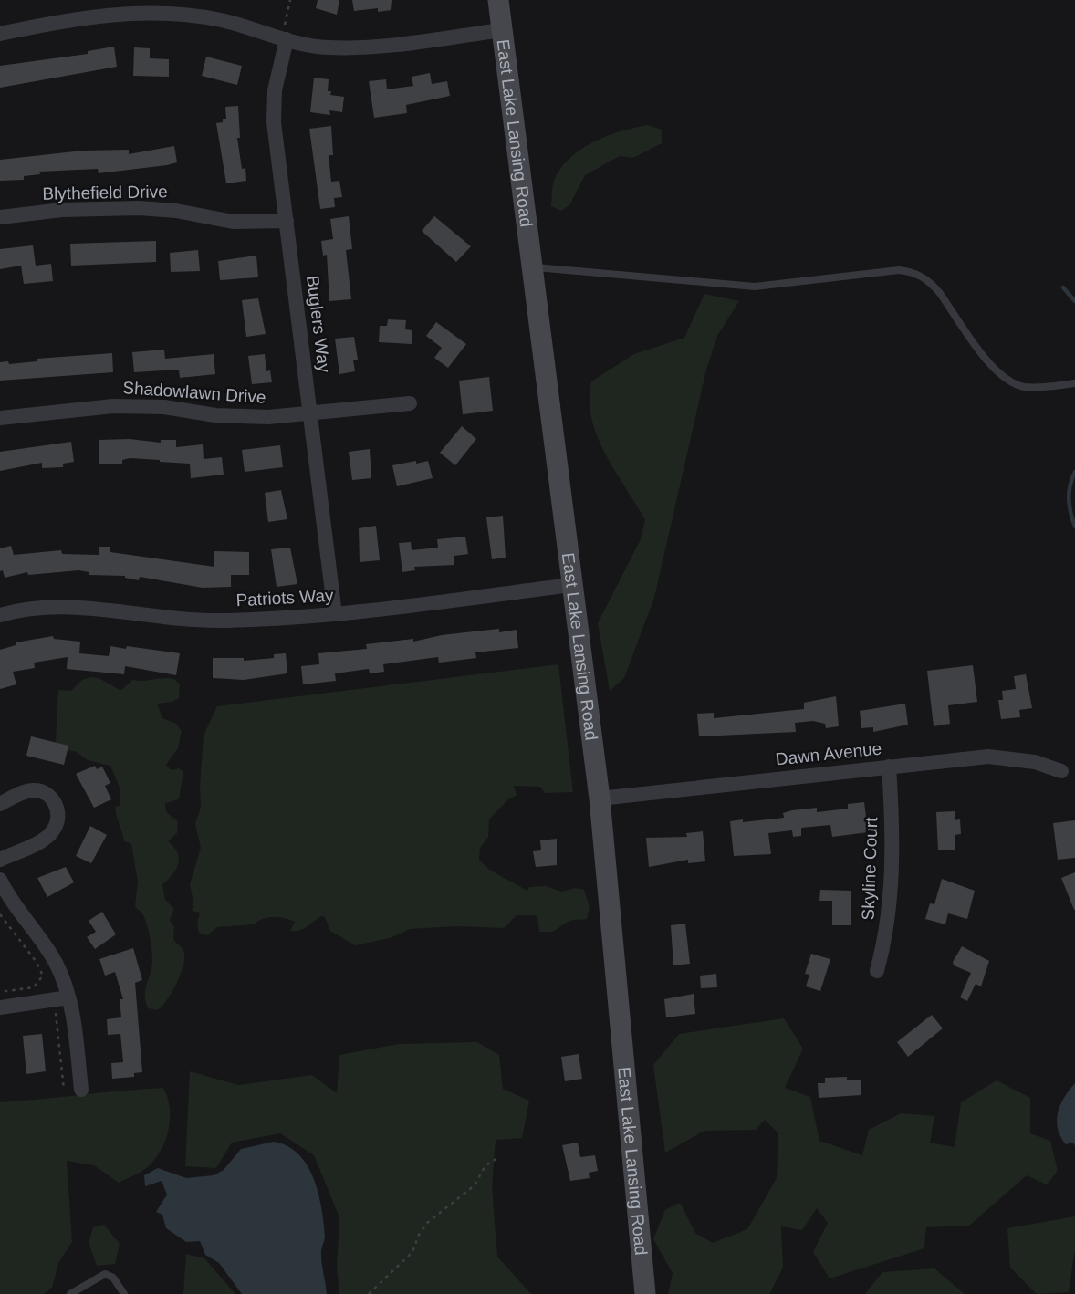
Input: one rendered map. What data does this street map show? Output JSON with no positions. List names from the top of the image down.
{
  "streets": {
    "main road": ["East Lake Lansing Road"],
    "street": [
      "Blythefield Drive",
      "Buglers Way",
      "Shadowlawn Drive",
      "Patriots Way",
      "Dawn Avenue",
      "Skyline Court"
    ]
  },
  "crossings": [
    ["East Lake Lansing Road", "Patriots Way"],
    ["East Lake Lansing Road", "Dawn Avenue"],
    ["Blythefield Drive", "Buglers Way"],
    ["Buglers Way", "Shadowlawn Drive"],
    ["Buglers Way", "Patriots Way"],
    ["Dawn Avenue", "Skyline Court"]
  ]
}
